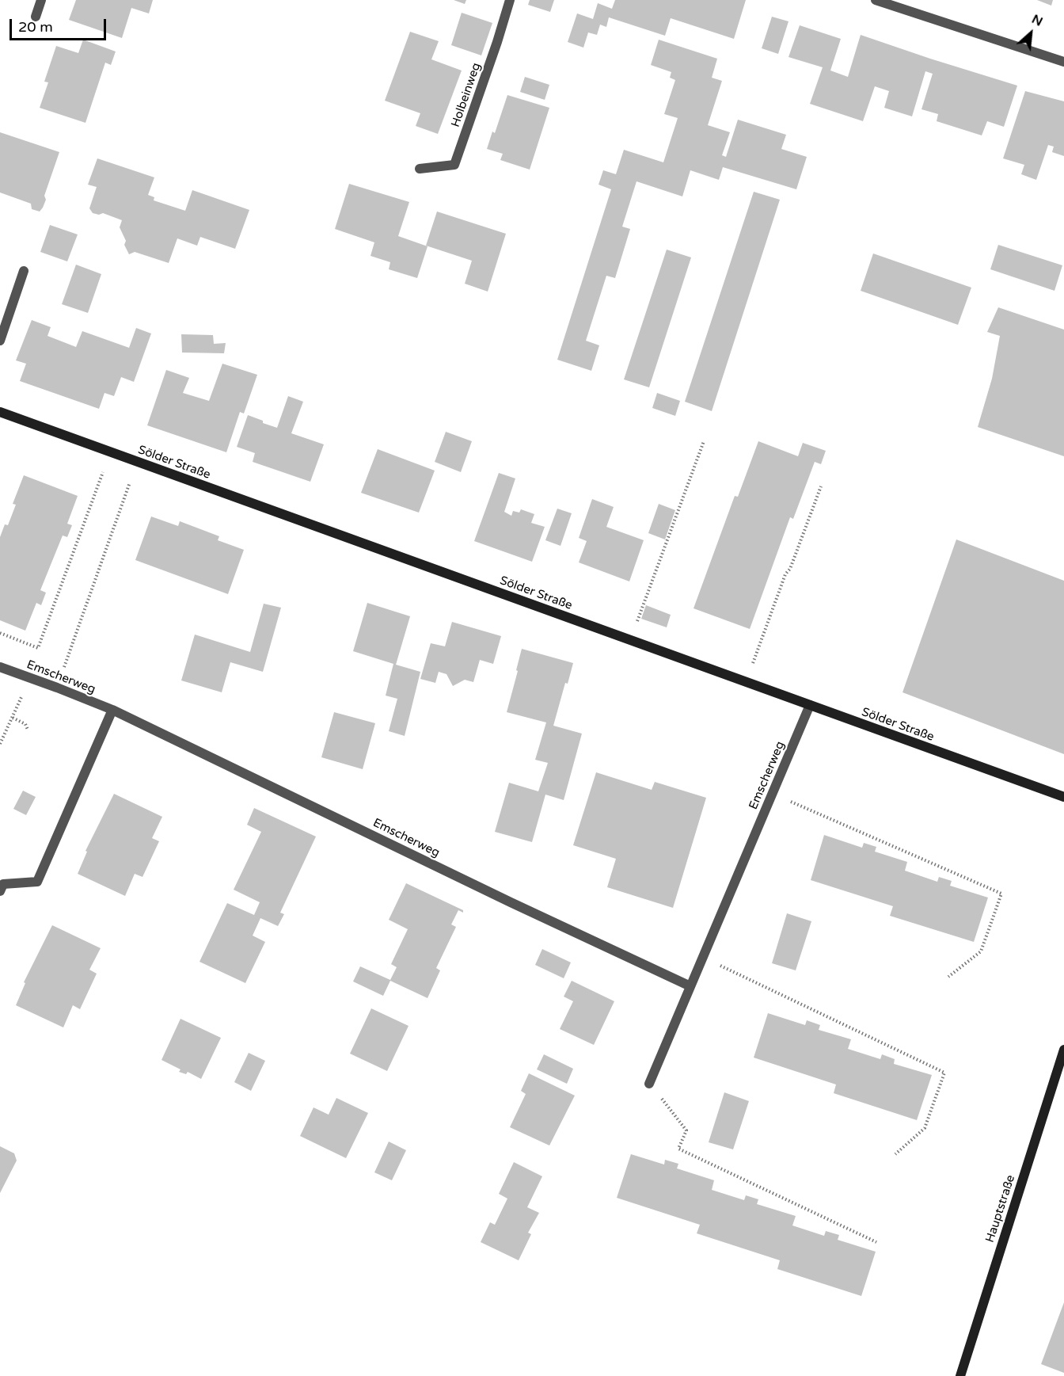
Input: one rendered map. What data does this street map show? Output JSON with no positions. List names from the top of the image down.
{
  "streets": {
    "street": [
      "Holbeinweg",
      "Sölder Straße",
      "Emscherweg",
      "Hauptstraße"
    ]
  },
  "crossings": [
    ["Sölder Straße", "Emscherweg"]
  ],
  "scale_bar": "20 m",
  "north": "top right"
}
